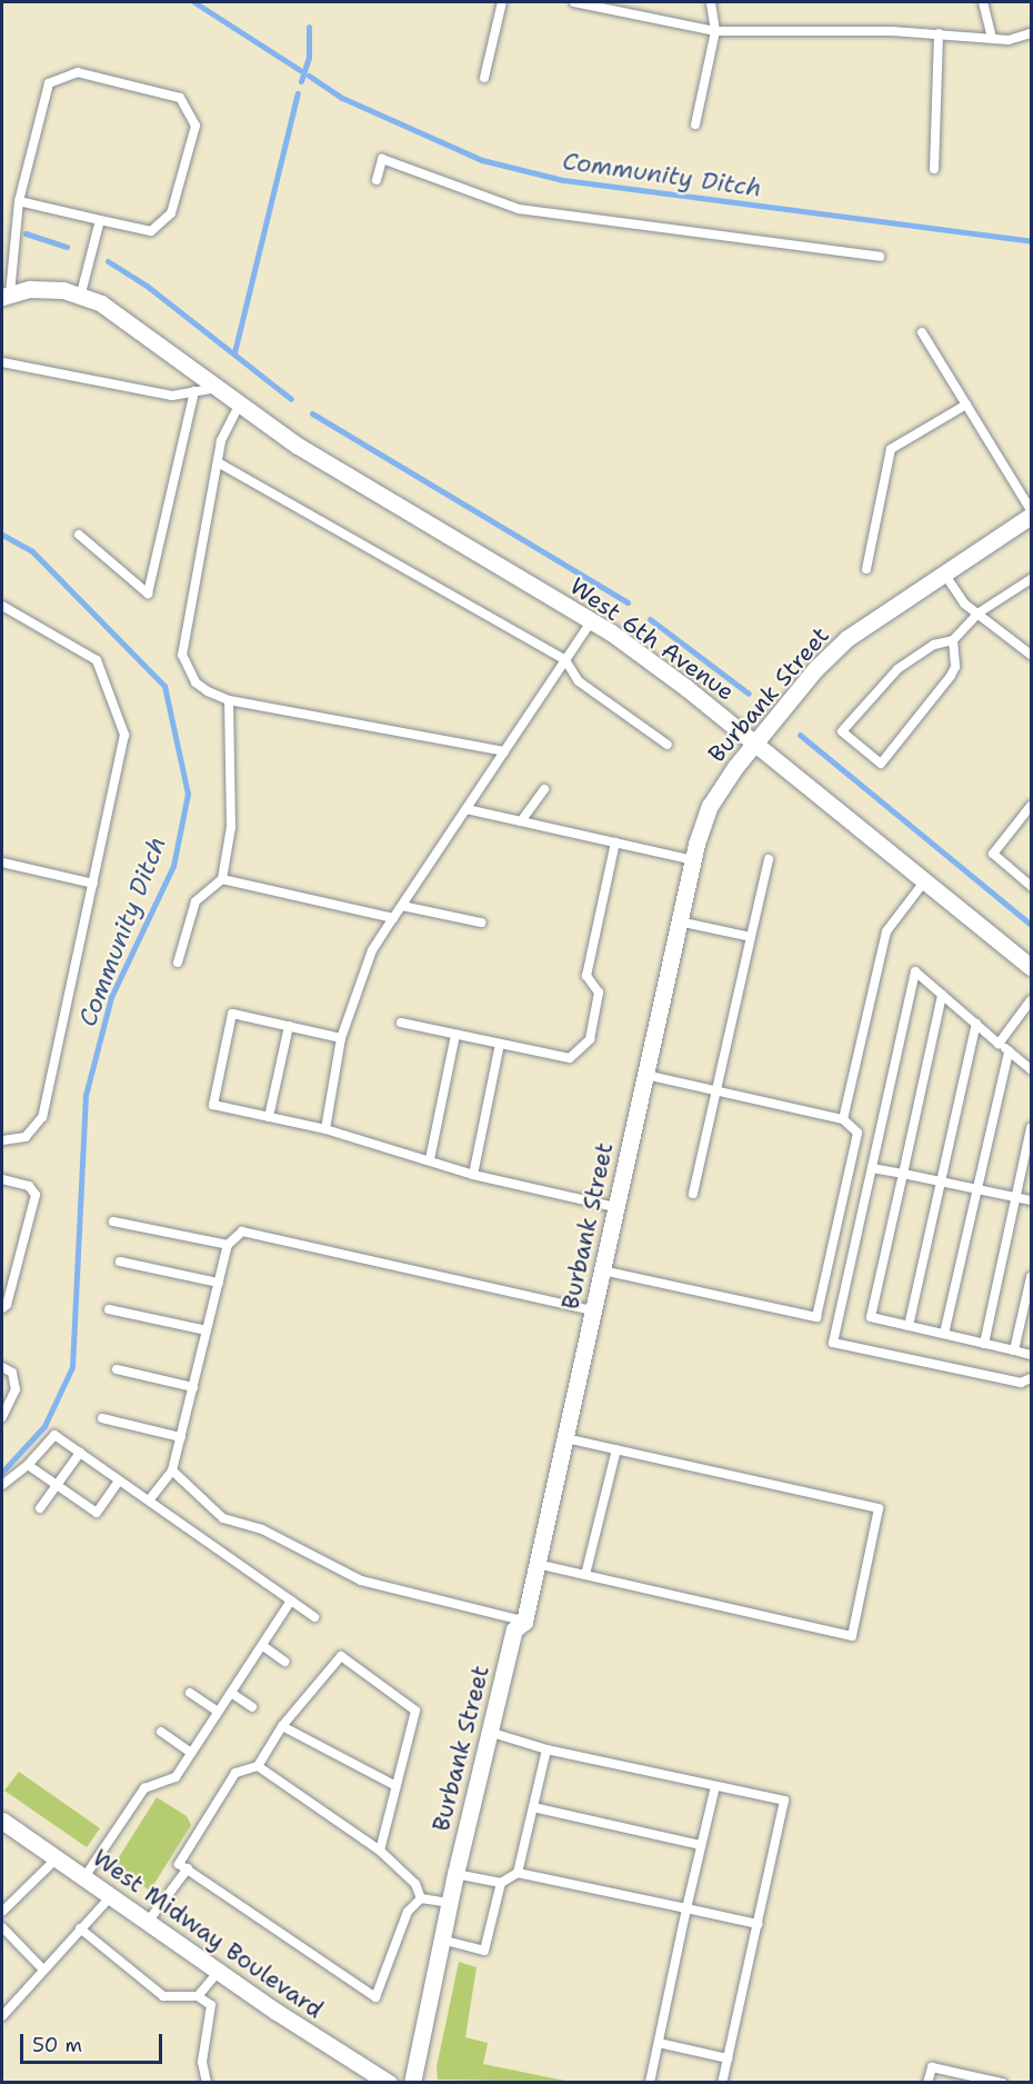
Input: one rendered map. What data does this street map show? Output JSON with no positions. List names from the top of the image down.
{
  "streets": {
    "street": ["West 6th Avenue", "Burbank Street", "West Midway Boulevard"]
  },
  "crossings": [
    ["West 6th Avenue", "Burbank Street"]
  ],
  "water": ["Community Ditch"],
  "scale_bar": "50 m"
}
